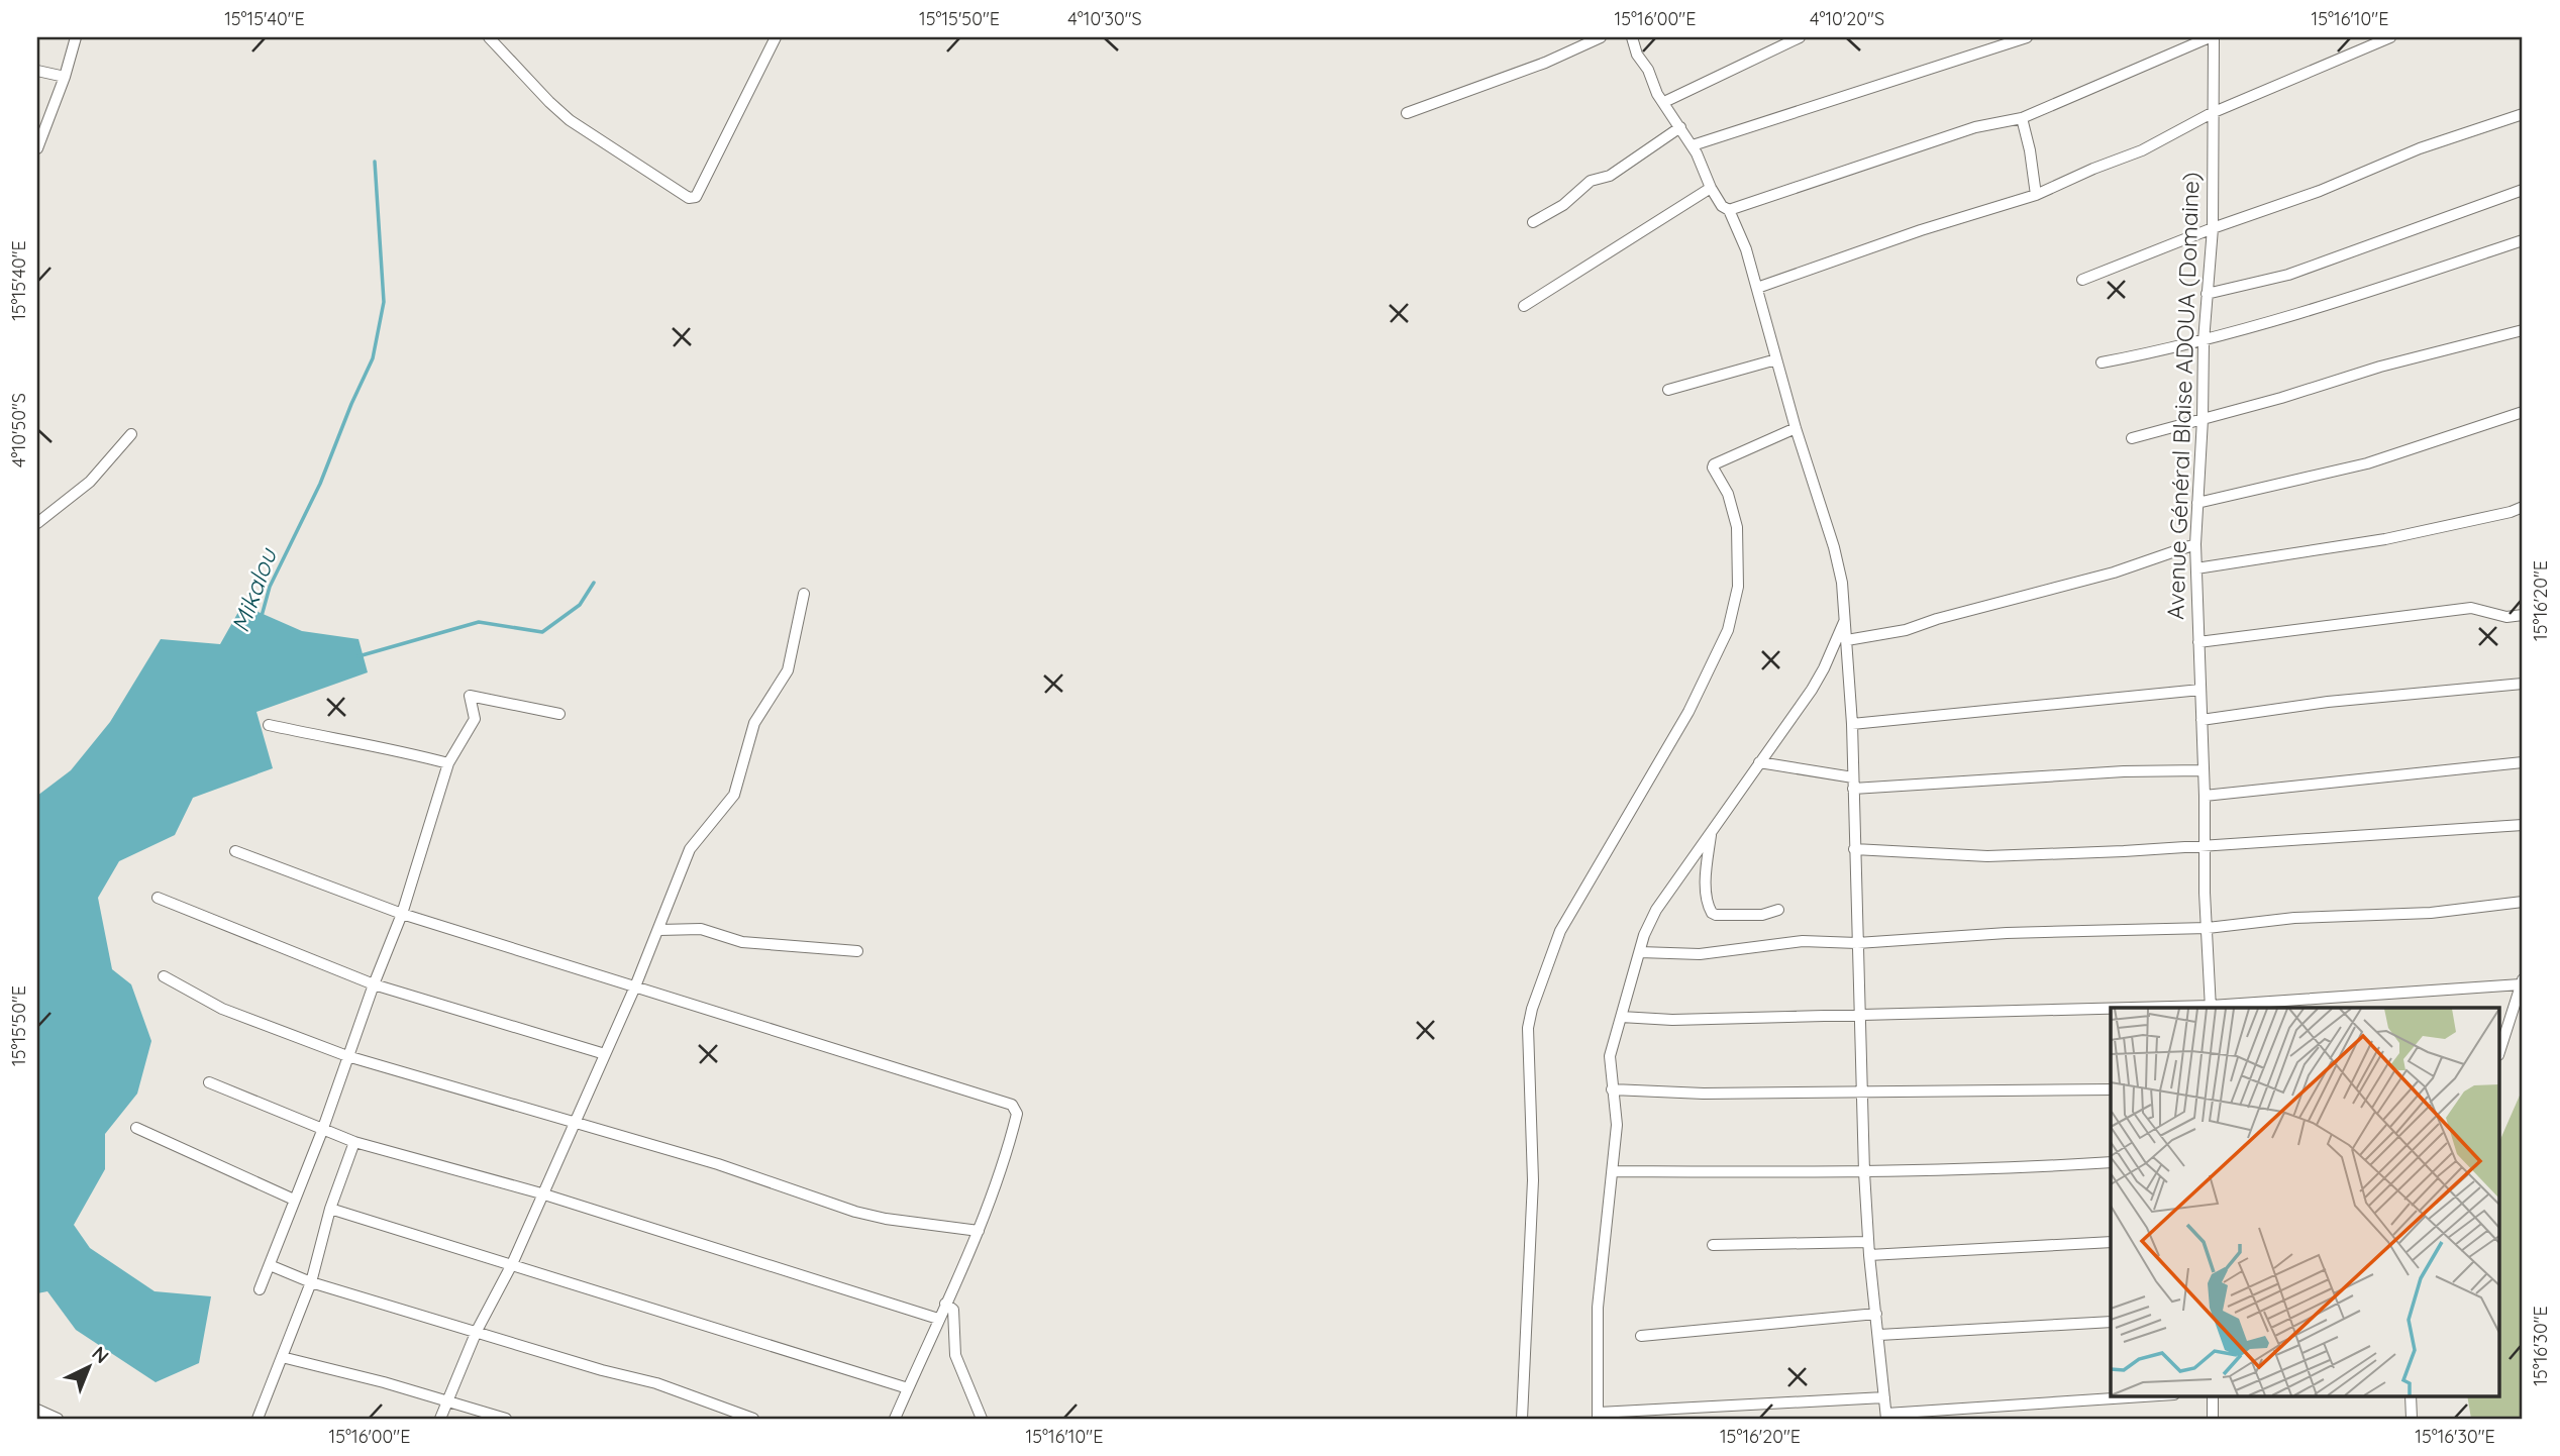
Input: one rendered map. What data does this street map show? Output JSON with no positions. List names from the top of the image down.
{
  "streets": {
    "street": ["Avenue Général Blaise ADOUA (Domaine)"]
  },
  "water": ["Mikalou"],
  "north": "top right",
  "coordinates": [
    "15°15'40\"E",
    "15°15'50\"E",
    "4°10'30\"S",
    "15°16'00\"E",
    "4°10'20\"S",
    "15°16'10\"E",
    "4°10'50\"S",
    "15°16'20\"E",
    "15°16'30\"E"
  ]
}
